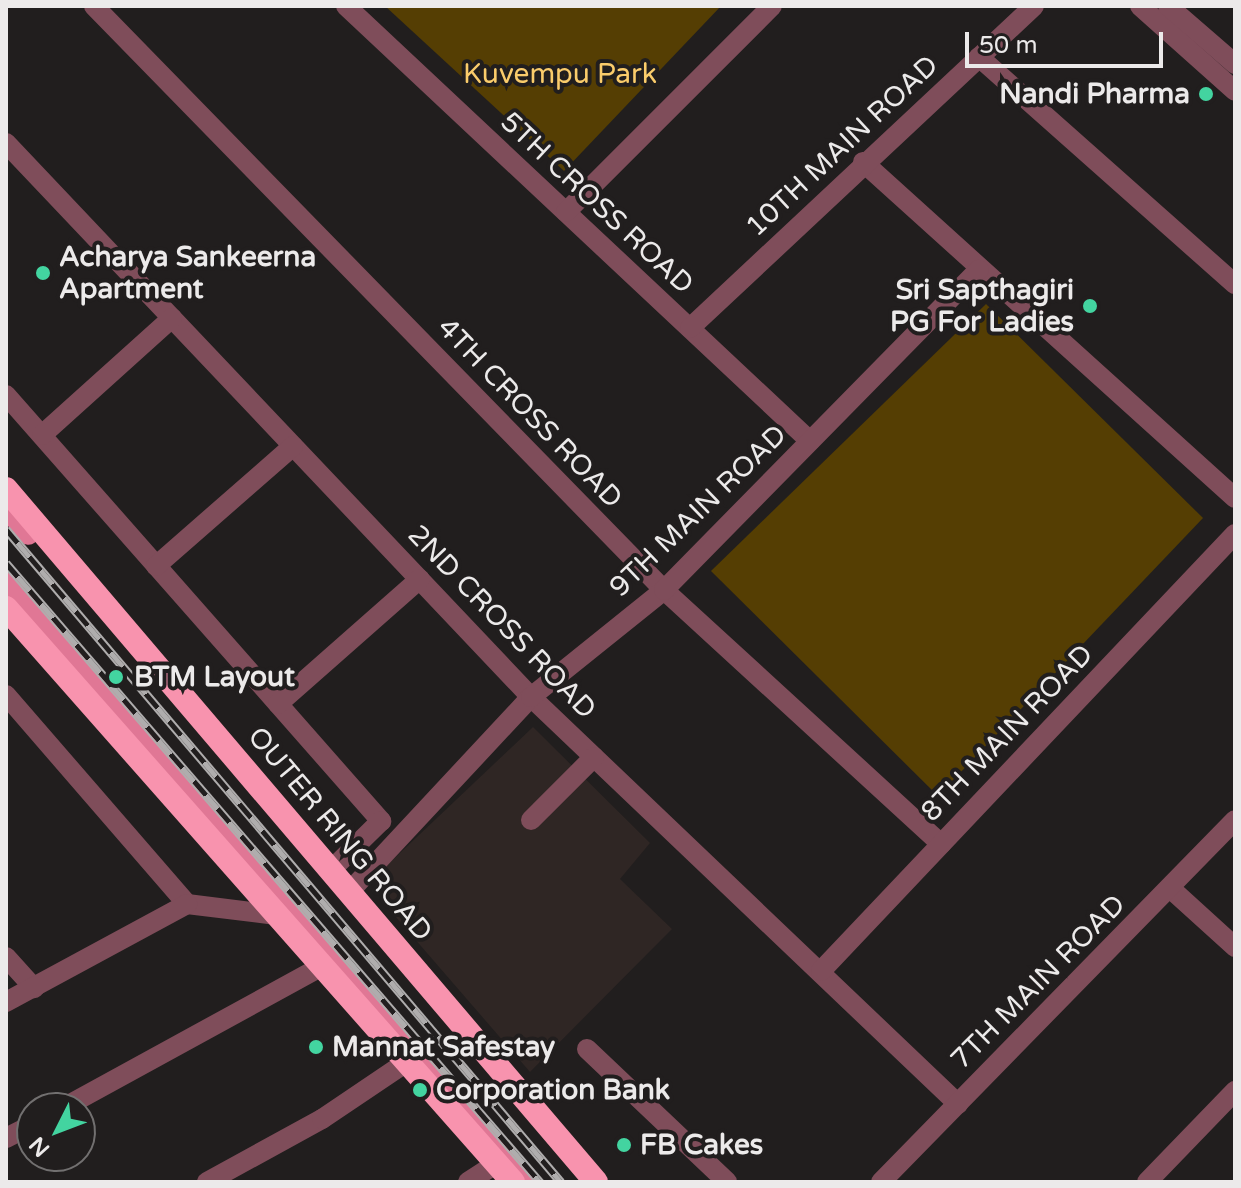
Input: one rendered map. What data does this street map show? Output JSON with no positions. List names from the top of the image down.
{
  "streets": {
    "highway": ["OUTER RING ROAD"],
    "street": [
      "10TH MAIN ROAD",
      "5TH CROSS ROAD",
      "4TH CROSS ROAD",
      "9TH MAIN ROAD",
      "2ND CROSS ROAD",
      "8TH MAIN ROAD",
      "7TH MAIN ROAD"
    ]
  },
  "crossings": [
    ["10TH MAIN ROAD", "5TH CROSS ROAD"],
    ["5TH CROSS ROAD", "9TH MAIN ROAD"],
    ["4TH CROSS ROAD", "9TH MAIN ROAD"],
    ["4TH CROSS ROAD", "8TH MAIN ROAD"],
    ["9TH MAIN ROAD", "2ND CROSS ROAD"],
    ["9TH MAIN ROAD", "OUTER RING ROAD"],
    ["2ND CROSS ROAD", "8TH MAIN ROAD"],
    ["2ND CROSS ROAD", "7TH MAIN ROAD"]
  ],
  "parks": ["Kuvempu Park"],
  "places": [
    "Nandi Pharma",
    "Acharya Sankeerna Apartment",
    "Sri Sapthagiri PG For Ladies",
    "BTM Layout",
    "Mannat Safestay",
    "Corporation Bank",
    "FB Cakes"
  ],
  "scale_bar": "50 m",
  "north": "bottom left"
}
